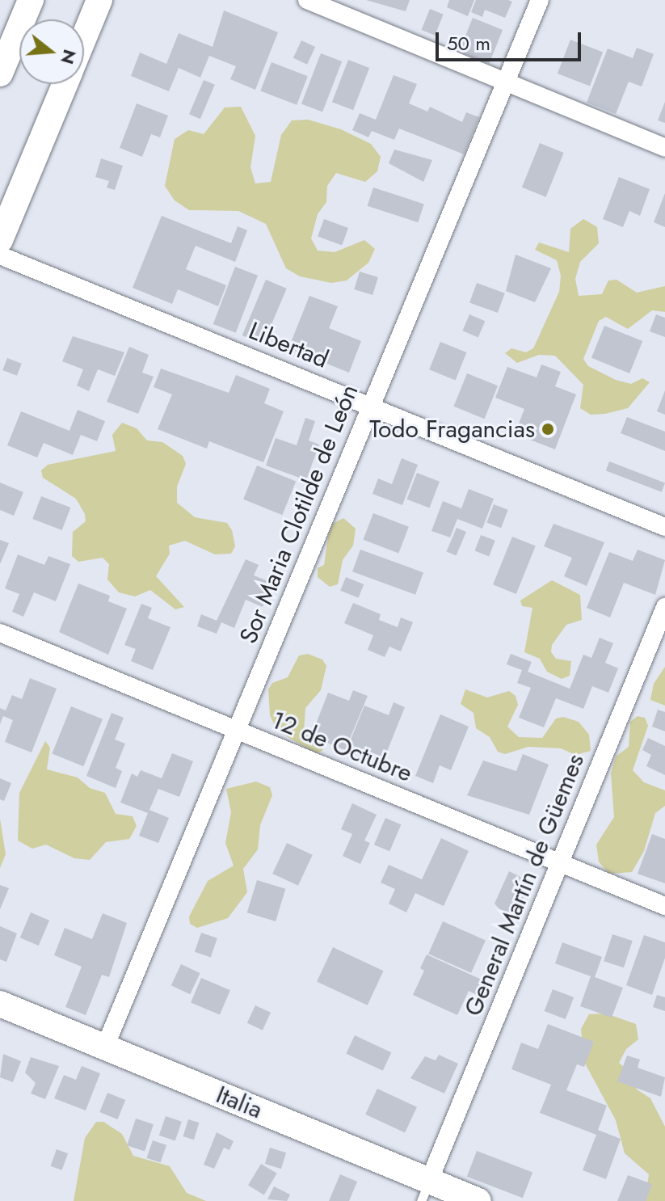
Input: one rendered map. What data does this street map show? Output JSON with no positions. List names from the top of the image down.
{
  "streets": {
    "street": [
      "Libertad",
      "Sor Maria Clotilde de León",
      "12 de Octubre",
      "General Martín de Güemes",
      "Italia"
    ]
  },
  "crossings": [
    ["Libertad", "Sor Maria Clotilde de León"],
    ["Sor Maria Clotilde de León", "12 de Octubre"],
    ["Sor Maria Clotilde de León", "Italia"],
    ["12 de Octubre", "General Martín de Güemes"],
    ["General Martín de Güemes", "Italia"]
  ],
  "places": ["Todo Fragancias"],
  "scale_bar": "50 m",
  "north": "right"
}
